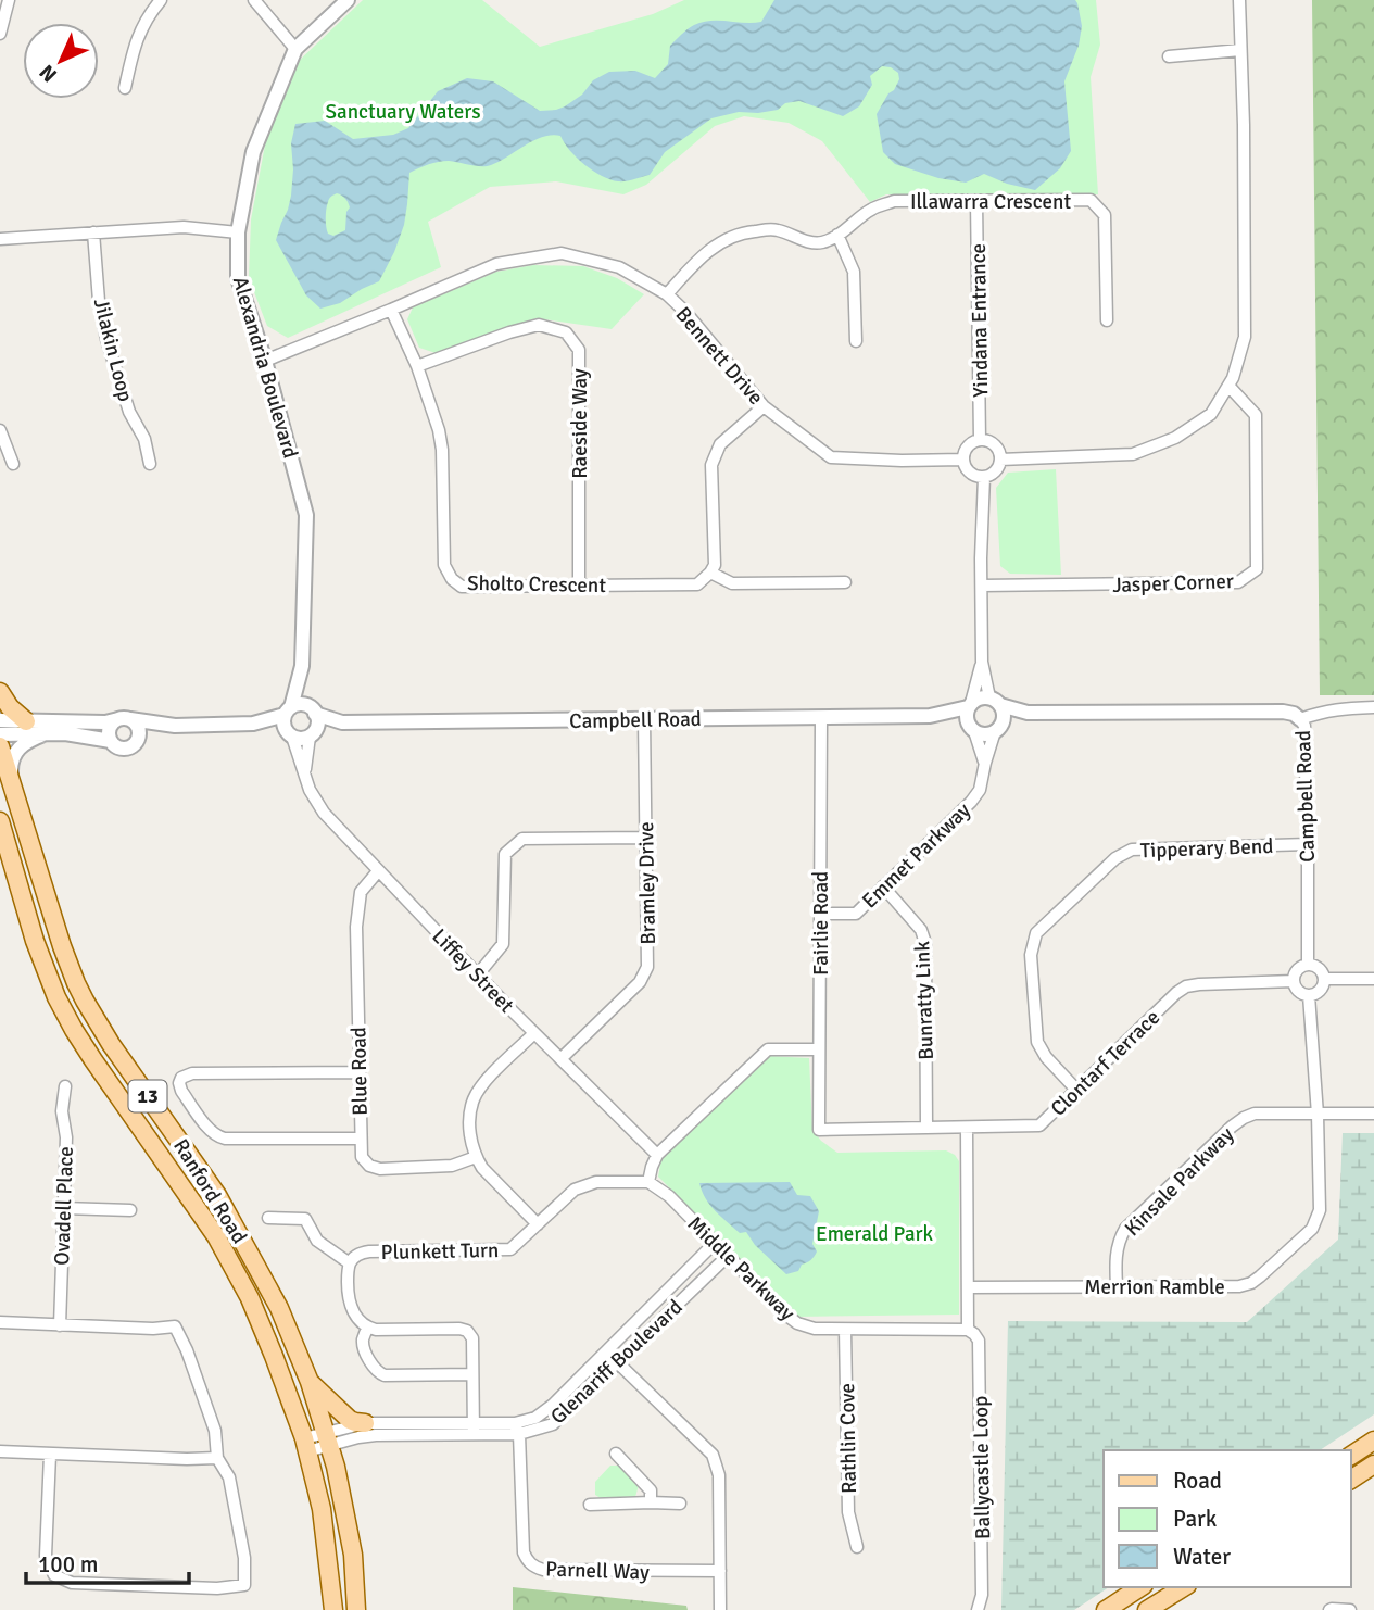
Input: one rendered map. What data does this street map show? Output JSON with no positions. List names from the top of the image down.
{
  "streets": {
    "main road": ["13", "Ranford Road"],
    "street": [
      "Illawarra Crescent",
      "Yindana Entrance",
      "Jilakin Loop",
      "Bennett Drive",
      "Alexandria Boulevard",
      "Raeside Way",
      "Jasper Corner",
      "Sholto Crescent",
      "Campbell Road",
      "Tipperary Bend",
      "Emmet Parkway",
      "Bramley Drive",
      "Fairlie Road",
      "Liffey Street",
      "Bunratty Link",
      "Clontarf Terrace",
      "Blue Road",
      "Kinsale Parkway",
      "Ovadell Place",
      "Plunkett Turn",
      "Middle Parkway",
      "Merrion Ramble",
      "Glenariff Boulevard",
      "Rathlin Cove",
      "Ballycastle Loop",
      "Parnell Way"
    ]
  },
  "crossings": [
    ["Illawarra Crescent", "Yindana Entrance"],
    ["Illawarra Crescent", "Bennett Drive"],
    ["Yindana Entrance", "Bennett Drive"],
    ["Bennett Drive", "Alexandria Boulevard"],
    ["Bennett Drive", "Sholto Crescent"],
    ["Alexandria Boulevard", "Campbell Road"],
    ["Alexandria Boulevard", "Liffey Street"],
    ["Raeside Way", "Sholto Crescent"],
    ["Campbell Road", "Tipperary Bend"],
    ["Campbell Road", "Emmet Parkway"],
    ["Campbell Road", "Bramley Drive"],
    ["Campbell Road", "Fairlie Road"],
    ["Campbell Road", "Liffey Street"],
    ["Campbell Road", "Clontarf Terrace"],
    ["Campbell Road", "Merrion Ramble"],
    ["Tipperary Bend", "Clontarf Terrace"],
    ["Emmet Parkway", "Fairlie Road"],
    ["Emmet Parkway", "Bunratty Link"],
    ["Bramley Drive", "Liffey Street"],
    ["Fairlie Road", "Clontarf Terrace"],
    ["Liffey Street", "Blue Road"],
    ["Bunratty Link", "Clontarf Terrace"],
    ["Clontarf Terrace", "Merrion Ramble"],
    ["Kinsale Parkway", "Merrion Ramble"],
    ["Ranford Road", "Glenariff Boulevard"],
    ["Plunkett Turn", "Middle Parkway"],
    ["Middle Parkway", "Glenariff Boulevard"],
    ["Middle Parkway", "Rathlin Cove"],
    ["Middle Parkway", "Ballycastle Loop"],
    ["Glenariff Boulevard", "Parnell Way"]
  ],
  "parks": ["Sanctuary Waters", "Emerald Park"],
  "legend": ["Road", "Park", "Water"],
  "scale_bar": "100 m",
  "north": "bottom left"
}
